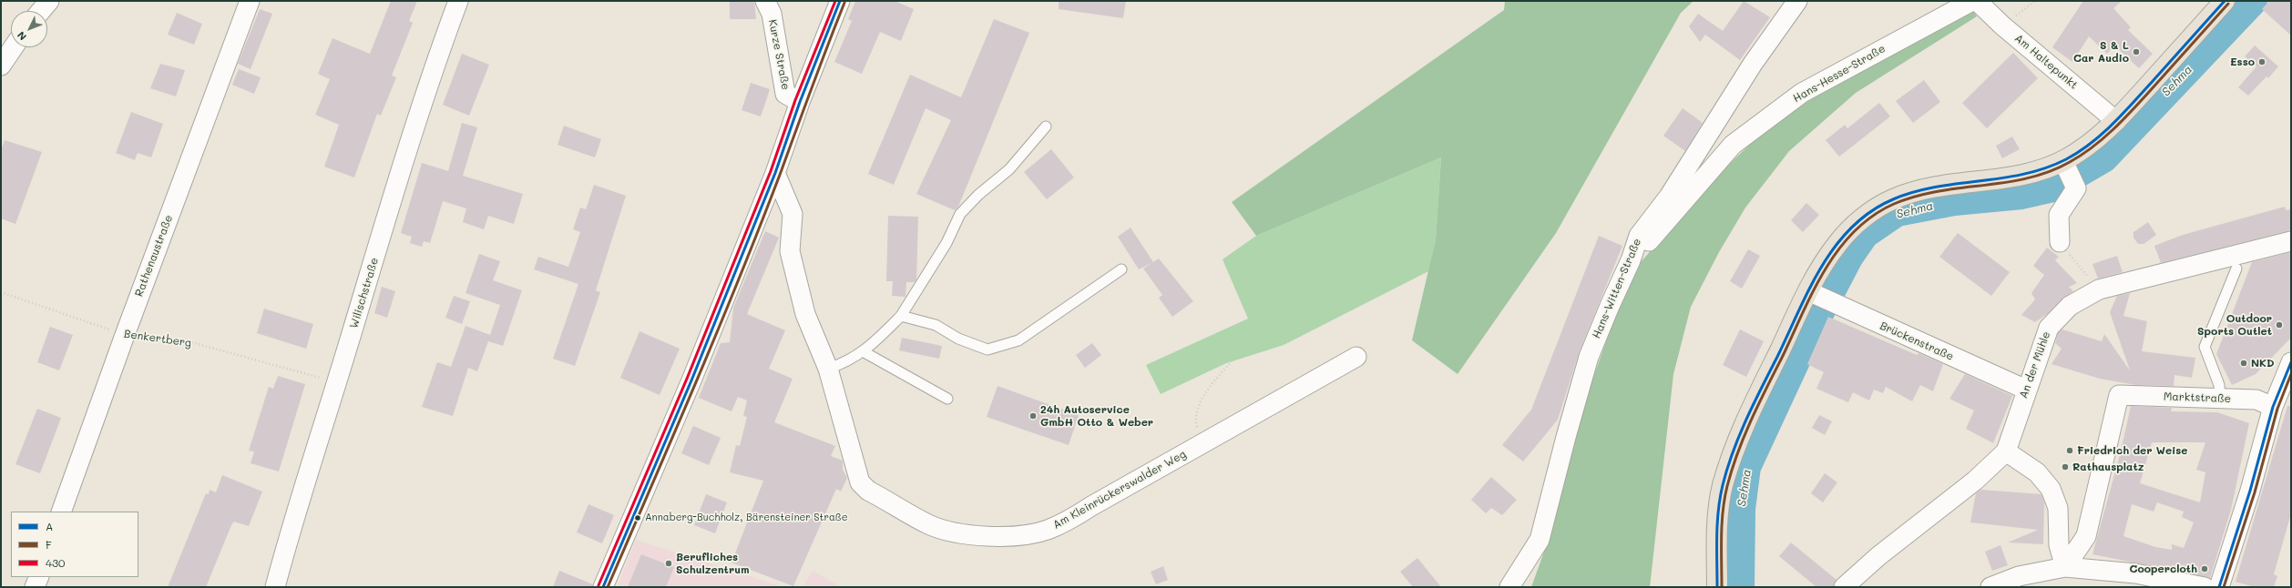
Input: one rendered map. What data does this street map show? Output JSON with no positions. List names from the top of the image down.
{
  "streets": {
    "street": [
      "Kurze Straße",
      "Am Haltepunkt",
      "Hans-Hesse-Straße",
      "Rathenaustraße",
      "Hans-Witten-Straße",
      "Wilischstraße",
      "Brückenstraße",
      "An der Mühle",
      "Marktstraße",
      "Am Kleinrückerswalder Weg"
    ],
    "path": ["Benkertberg"]
  },
  "crossings": [
    ["Hans-Hesse-Straße", "Hans-Witten-Straße"],
    ["Rathenaustraße", "Benkertberg"],
    ["Wilischstraße", "Benkertberg"],
    ["Brückenstraße", "An der Mühle"]
  ],
  "water": ["Sehma"],
  "places": [
    "S & L Car Audio",
    "Esso",
    "Outdoor Sports Outlet",
    "NKD",
    "24h Autoservice GmbH Otto & Weber",
    "Friedrich der Weise",
    "Rathausplatz",
    "Annaberg-Buchholz, Bärensteiner Straße",
    "Berufliches Schulzentrum",
    "Coopercloth"
  ],
  "lines": ["transit line A", "transit line 430", "transit line F"],
  "legend": ["A", "F", "430"],
  "north": "bottom left"
}
